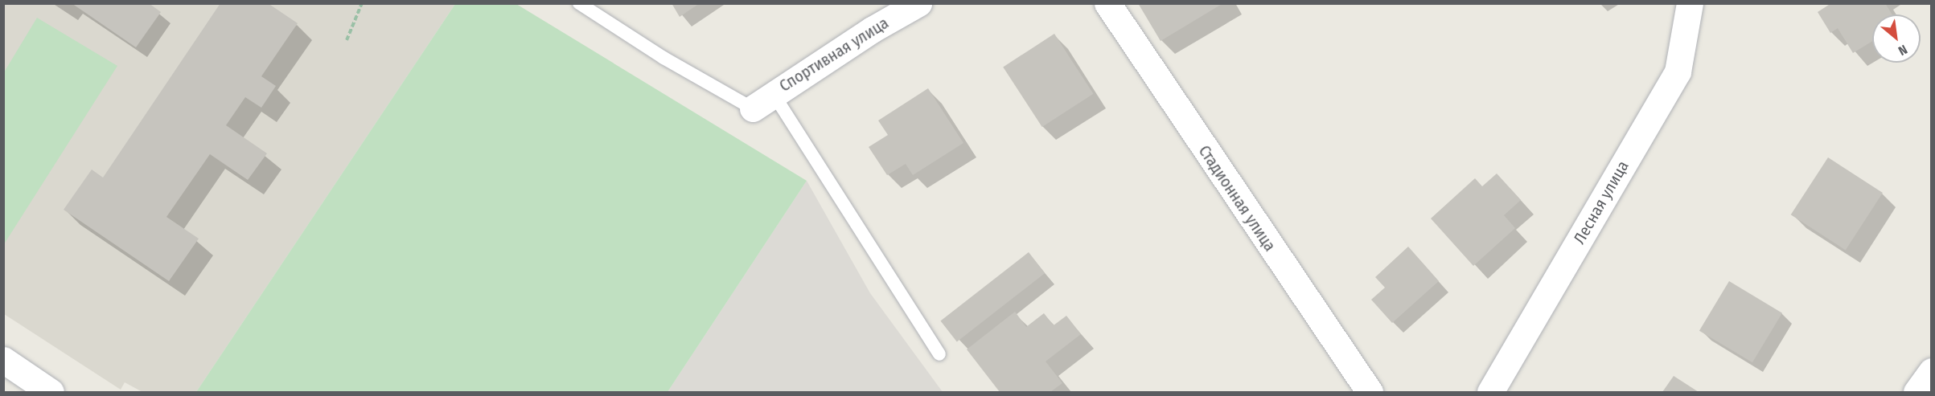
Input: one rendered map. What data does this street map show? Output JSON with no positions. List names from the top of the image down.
{
  "streets": {
    "street": ["Спортивная улица", "Стадионная улица", "Лесная улица"]
  },
  "north": "bottom right"
}
